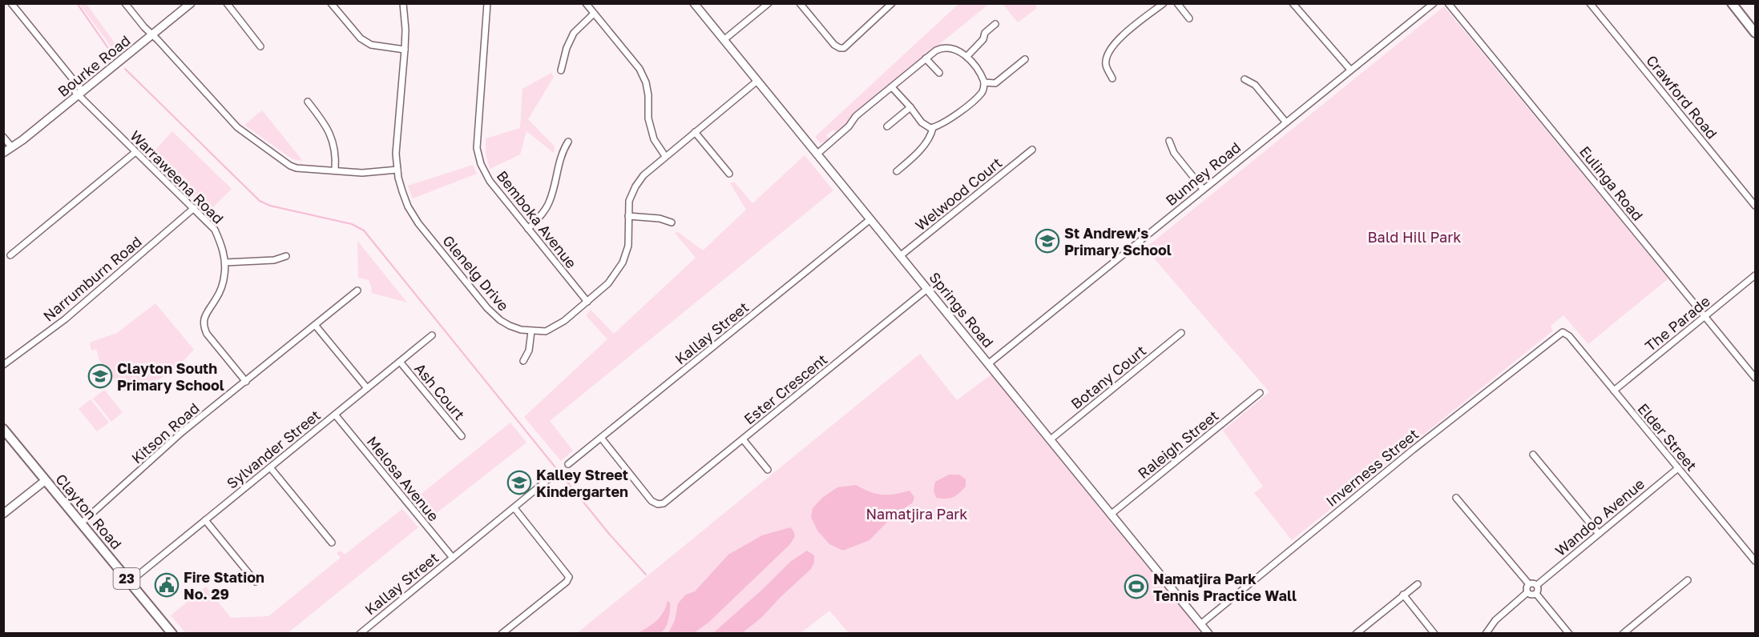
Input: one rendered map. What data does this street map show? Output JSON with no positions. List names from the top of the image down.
{
  "streets": {
    "main road": [
      "Bourke Road",
      "Springs Road",
      "Clayton Road",
      "23"
    ],
    "street": [
      "Crawford Road",
      "Bunney Road",
      "Warraweena Road",
      "Eulinga Road",
      "Welwood Court",
      "Bemboka Avenue",
      "Glenelg Drive",
      "Narrumburn Road",
      "The Parade",
      "Kallay Street",
      "Botany Court",
      "Ester Crescent",
      "Ash Court",
      "Kitson Road",
      "Elder Street",
      "Raleigh Street",
      "Sylvander Street",
      "Inverness Street",
      "Melosa Avenue",
      "Wandoo Avenue"
    ]
  },
  "crossings": [
    ["Bourke Road", "Warraweena Road"],
    ["Bunney Road", "Springs Road"],
    ["Warraweena Road", "Narrumburn Road"],
    ["Warraweena Road", "Kitson Road"],
    ["Eulinga Road", "The Parade"],
    ["Welwood Court", "Springs Road"],
    ["Bemboka Avenue", "Glenelg Drive"],
    ["Glenelg Drive", "Springs Road"],
    ["Springs Road", "Kallay Street"],
    ["Springs Road", "Botany Court"],
    ["Springs Road", "Ester Crescent"],
    ["Springs Road", "Raleigh Street"],
    ["Springs Road", "Inverness Street"],
    ["The Parade", "Elder Street"],
    ["Kallay Street", "Ester Crescent"],
    ["Kallay Street", "Melosa Avenue"],
    ["Ash Court", "Sylvander Street"],
    ["Kitson Road", "Clayton Road"],
    ["Elder Street", "Inverness Street"],
    ["Elder Street", "Wandoo Avenue"],
    ["Sylvander Street", "Melosa Avenue"],
    ["Sylvander Street", "Clayton Road"]
  ],
  "parks": ["Bald Hill Park", "Namatjira Park"],
  "places": {
    "school or university": ["St Andrew's Primary School", "Clayton South Primary School", "Kalley Street Kindergarten"],
    "public building": ["Fire Station No. 29"],
    "sports": ["Namatjira Park Tennis Practice Wall"]
  }
}
